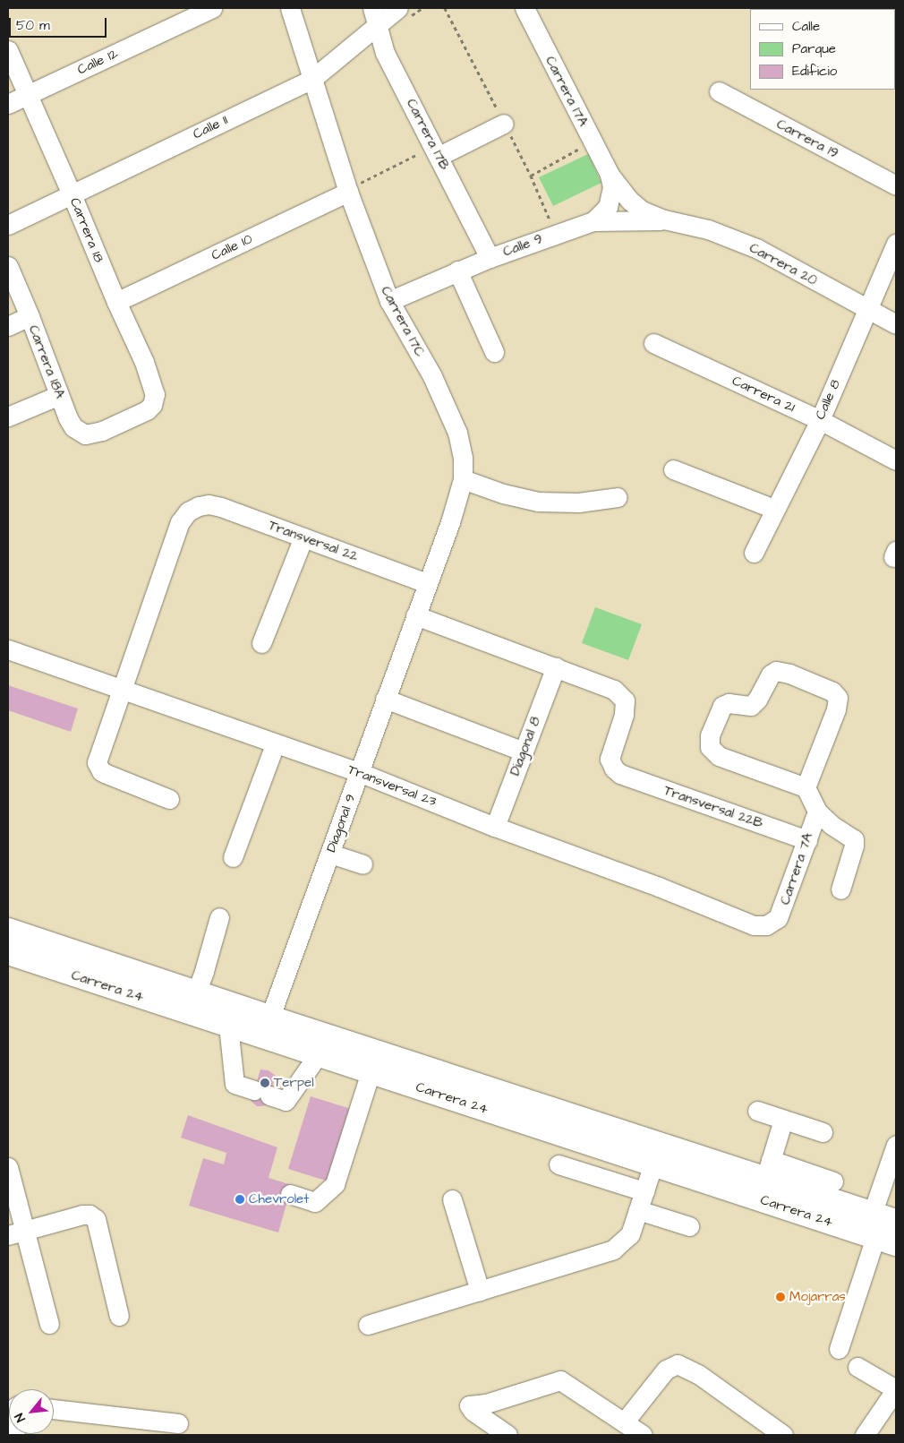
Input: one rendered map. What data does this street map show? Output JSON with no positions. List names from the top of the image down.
{
  "streets": {
    "main road": ["Carrera 24"],
    "street": [
      "Calle 12",
      "Carrera 17A",
      "Calle 11",
      "Carrera 17B",
      "Carrera 19",
      "Carrera 18",
      "Calle 9",
      "Calle 10",
      "Carrera 20",
      "Carrera 17C",
      "Carrera 18A",
      "Carrera 21",
      "Calle 8",
      "Transversal 22",
      "Diagonal 8",
      "Transversal 23",
      "Transversal 22B",
      "Diagonal 9",
      "Carrera 7A"
    ]
  },
  "crossings": [
    ["Calle 12", "Carrera 18"],
    ["Carrera 17A", "Calle 9"],
    ["Carrera 17A", "Carrera 20"],
    ["Calle 11", "Carrera 17B"],
    ["Calle 11", "Carrera 18"],
    ["Calle 11", "Carrera 17C"],
    ["Carrera 17B", "Calle 9"],
    ["Carrera 18", "Calle 10"],
    ["Carrera 18", "Carrera 18A"],
    ["Calle 9", "Carrera 20"],
    ["Calle 9", "Carrera 17C"],
    ["Calle 10", "Carrera 17C"],
    ["Carrera 20", "Calle 8"],
    ["Carrera 17C", "Transversal 22"],
    ["Carrera 17C", "Diagonal 9"],
    ["Carrera 21", "Calle 8"],
    ["Transversal 22", "Transversal 23"],
    ["Transversal 22", "Diagonal 9"],
    ["Diagonal 8", "Transversal 23"],
    ["Diagonal 8", "Transversal 22B"],
    ["Transversal 23", "Diagonal 9"],
    ["Transversal 23", "Carrera 7A"],
    ["Transversal 22B", "Carrera 7A"],
    ["Diagonal 9", "Carrera 24"]
  ],
  "places": ["Terpel", "Chevrolet", "Mojarras"],
  "legend": ["Calle", "Parque", "Edificio"],
  "scale_bar": "50 m",
  "north": "bottom left"
}
